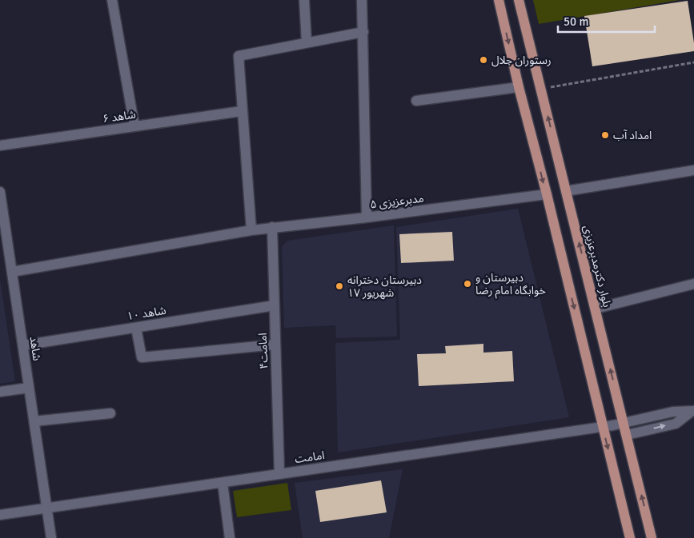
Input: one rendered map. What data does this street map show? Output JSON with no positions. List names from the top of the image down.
{
  "streets": {
    "main road": ["بلوار دکترمدبرعزیزی"],
    "street": [
      "شاهد ۶",
      "مدبرعزیزی ۵",
      "شاهد ۱۰",
      "شاهد",
      "امامت۴",
      "امامت"
    ]
  },
  "crossings": [
    ["مدبرعزیزی ۵", "شاهد"],
    ["مدبرعزیزی ۵", "امامت۴"],
    ["بلوار دکترمدبرعزیزی", "امامت"],
    ["شاهد ۱۰", "شاهد"],
    ["شاهد ۱۰", "امامت۴"],
    ["شاهد", "امامت"],
    ["امامت۴", "امامت"]
  ],
  "places": [
    "رستوران جلال",
    "امداد آب",
    "دبیرستان و خوابگاه امام رضا",
    "دبیرستان دخترانه ۱۷ شهریور"
  ],
  "scale_bar": "50 m"
}
